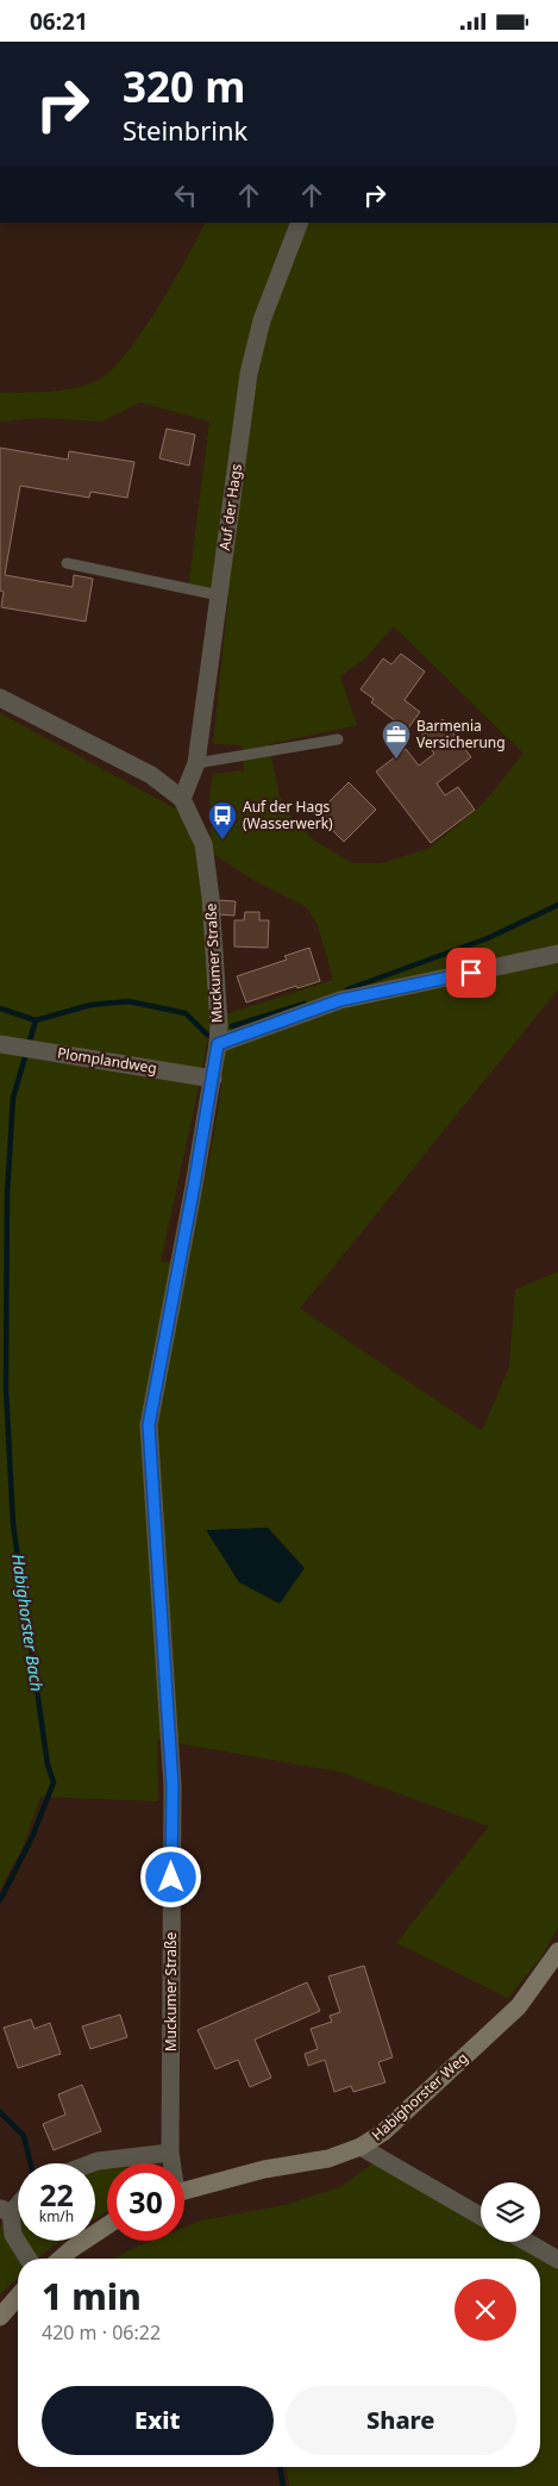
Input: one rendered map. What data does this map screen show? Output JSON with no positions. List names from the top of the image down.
{
  "streets": {
    "street": [
      "Auf der Hags",
      "Muckumer Straße",
      "Plomplandweg",
      "Habighorster Weg"
    ]
  },
  "crossings": [
    ["Auf der Hags", "Muckumer Straße"],
    ["Muckumer Straße", "Plomplandweg"]
  ],
  "water": ["Habighorster Bach"],
  "places": {
    "office": ["Barmenia Versicherung"],
    "bus stop": ["Auf der Hags (Wasserwerk)"]
  },
  "page": {
    "status": "06:21",
    "turn": ["320 m", "Steinbrink"],
    "speed": "22 km/h",
    "limit": "30",
    "heading": ["1 min", "420 m · 06:22"],
    "buttons": ["Exit", "Share"]
  }
}
